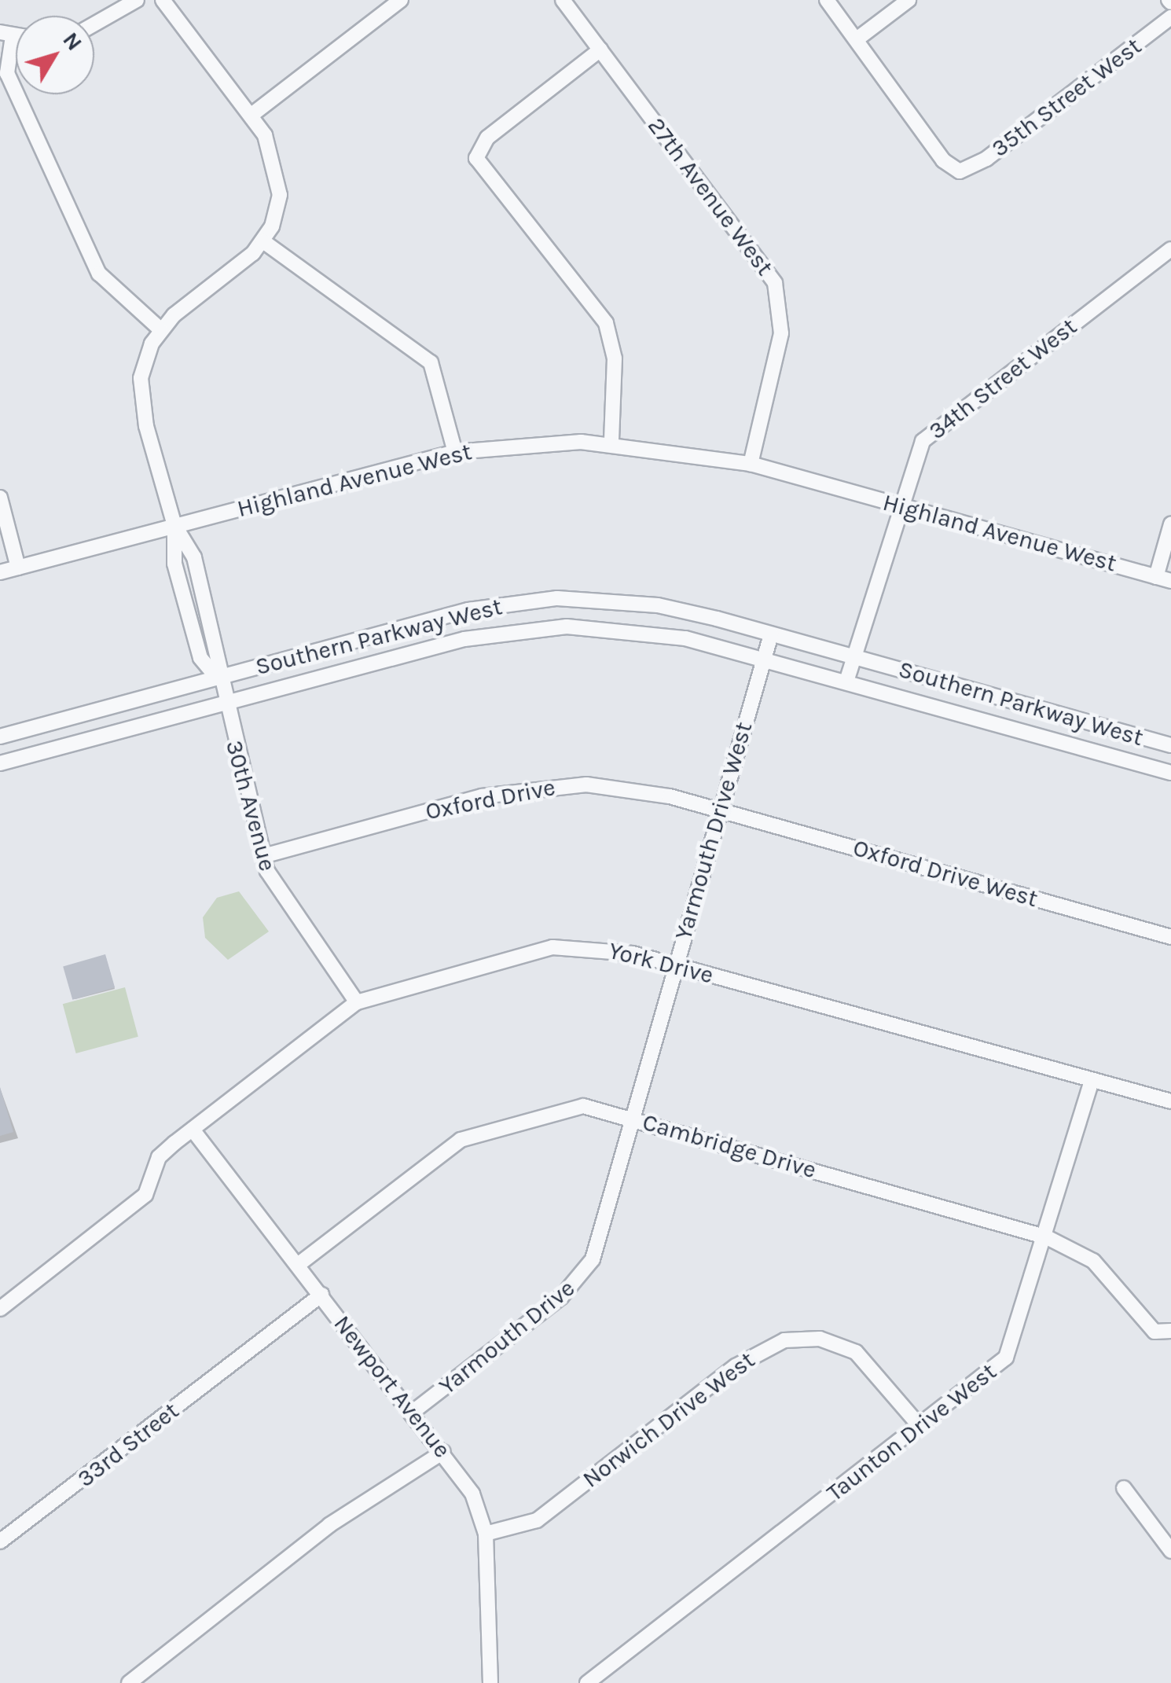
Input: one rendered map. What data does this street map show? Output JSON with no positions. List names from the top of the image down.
{
  "streets": {
    "street": [
      "35th Street West",
      "27th Avenue West",
      "34th Street West",
      "Highland Avenue West",
      "Southern Parkway West",
      "Oxford Drive",
      "30th Avenue",
      "Yarmouth Drive West",
      "Oxford Drive West",
      "York Drive",
      "Cambridge Drive",
      "Yarmouth Drive",
      "Newport Avenue",
      "Norwich Drive West",
      "Taunton Drive West",
      "33rd Street"
    ]
  },
  "crossings": [
    ["27th Avenue West", "Highland Avenue West"],
    ["34th Street West", "Highland Avenue West"],
    ["34th Street West", "Southern Parkway West"],
    ["Highland Avenue West", "30th Avenue"],
    ["Southern Parkway West", "30th Avenue"],
    ["Southern Parkway West", "Yarmouth Drive West"],
    ["Oxford Drive", "30th Avenue"],
    ["Oxford Drive", "Yarmouth Drive West"],
    ["Oxford Drive", "Oxford Drive West"],
    ["30th Avenue", "York Drive"],
    ["Yarmouth Drive West", "Oxford Drive West"],
    ["Yarmouth Drive West", "York Drive"],
    ["Yarmouth Drive West", "Cambridge Drive"],
    ["Yarmouth Drive West", "Yarmouth Drive"],
    ["York Drive", "Newport Avenue"],
    ["York Drive", "Taunton Drive West"],
    ["Cambridge Drive", "Yarmouth Drive"],
    ["Cambridge Drive", "Newport Avenue"],
    ["Cambridge Drive", "Taunton Drive West"],
    ["Yarmouth Drive", "Newport Avenue"],
    ["Newport Avenue", "Norwich Drive West"],
    ["Newport Avenue", "33rd Street"],
    ["Norwich Drive West", "Taunton Drive West"]
  ],
  "north": "top right"
}
